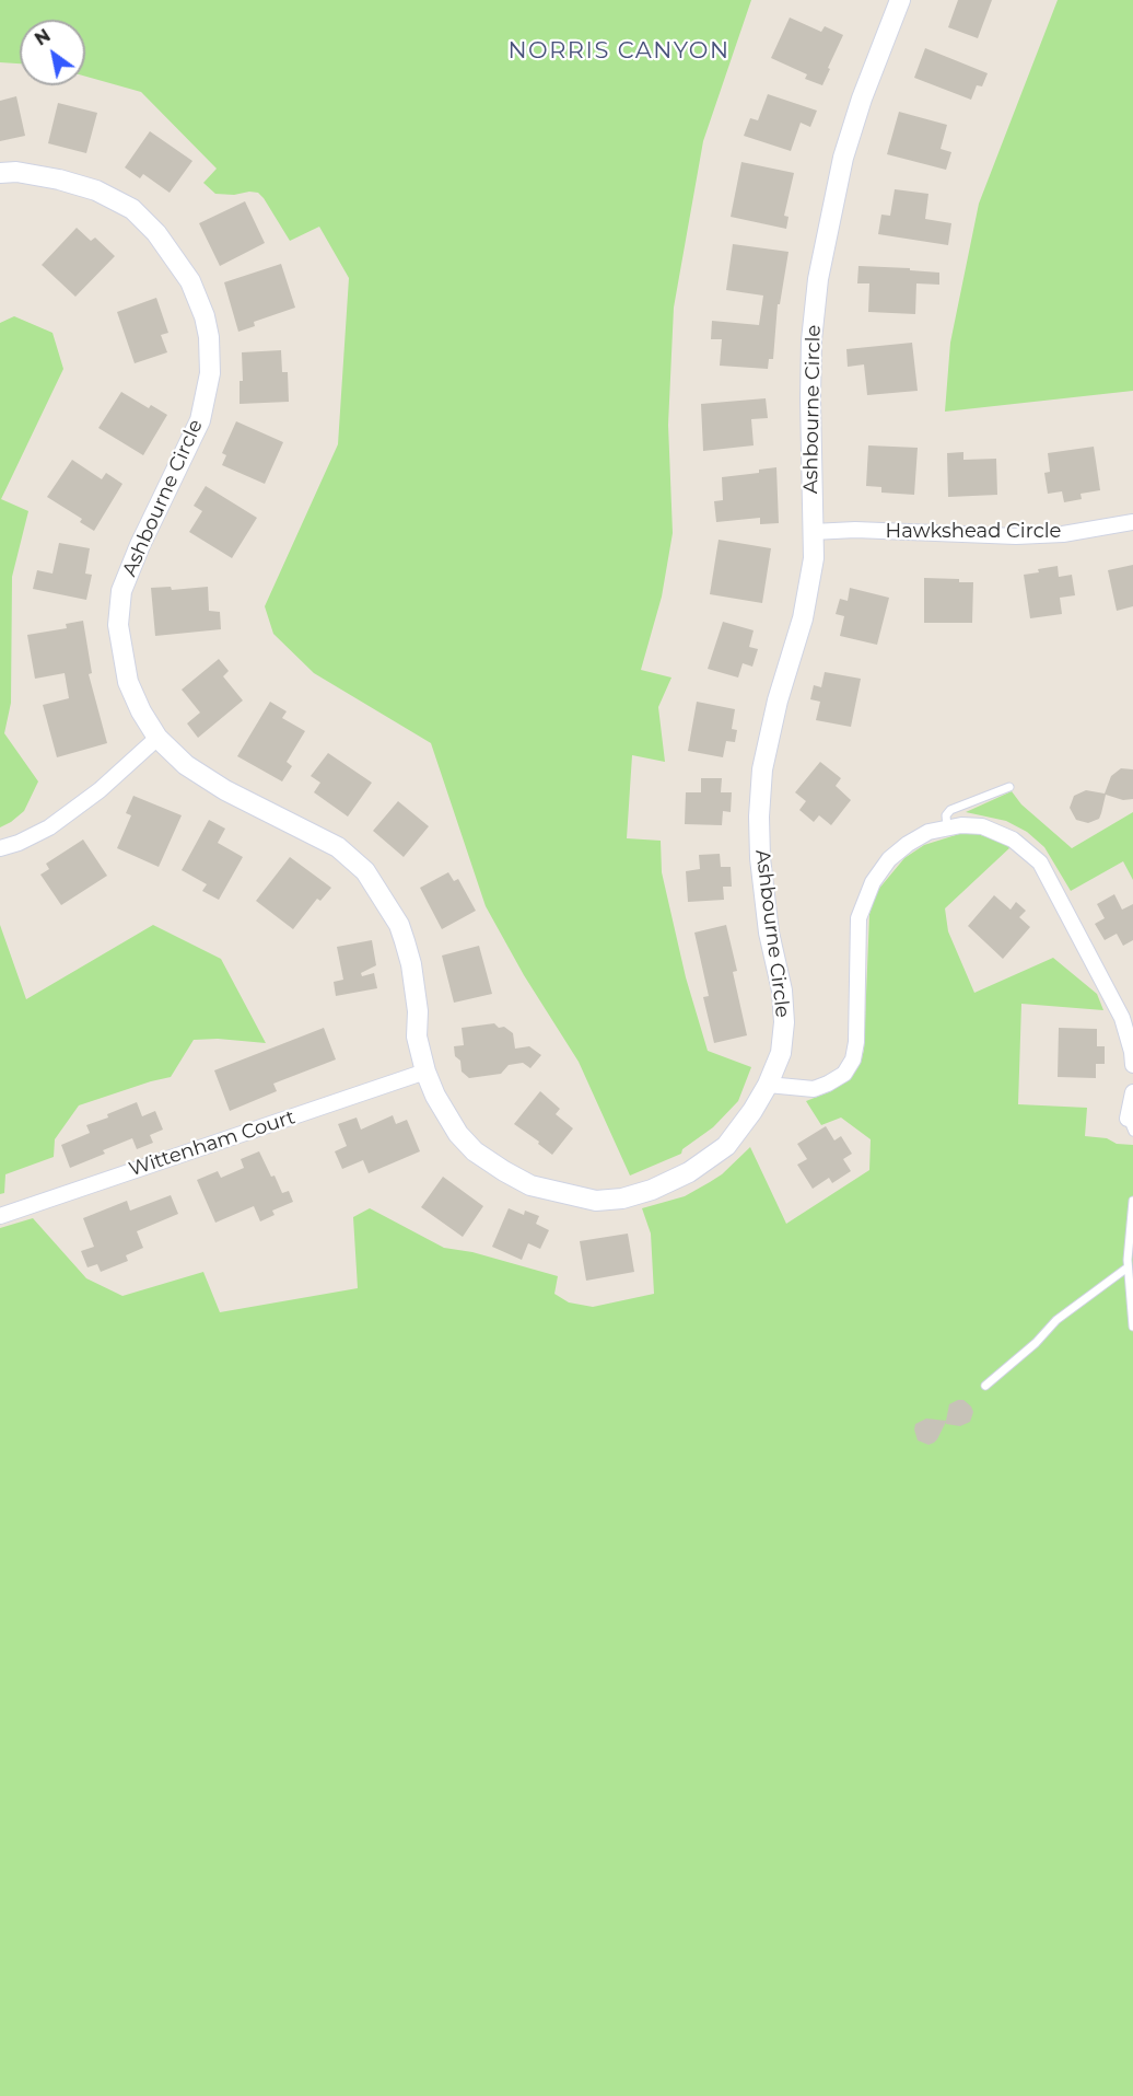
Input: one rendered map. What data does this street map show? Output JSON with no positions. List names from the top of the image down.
{
  "streets": {
    "street": ["Ashbourne Circle", "Hawkshead Circle", "Wittenham Court"]
  },
  "crossings": [
    ["Ashbourne Circle", "Hawkshead Circle"],
    ["Ashbourne Circle", "Wittenham Court"]
  ],
  "districts": ["NORRIS CANYON"],
  "north": "top left"
}
